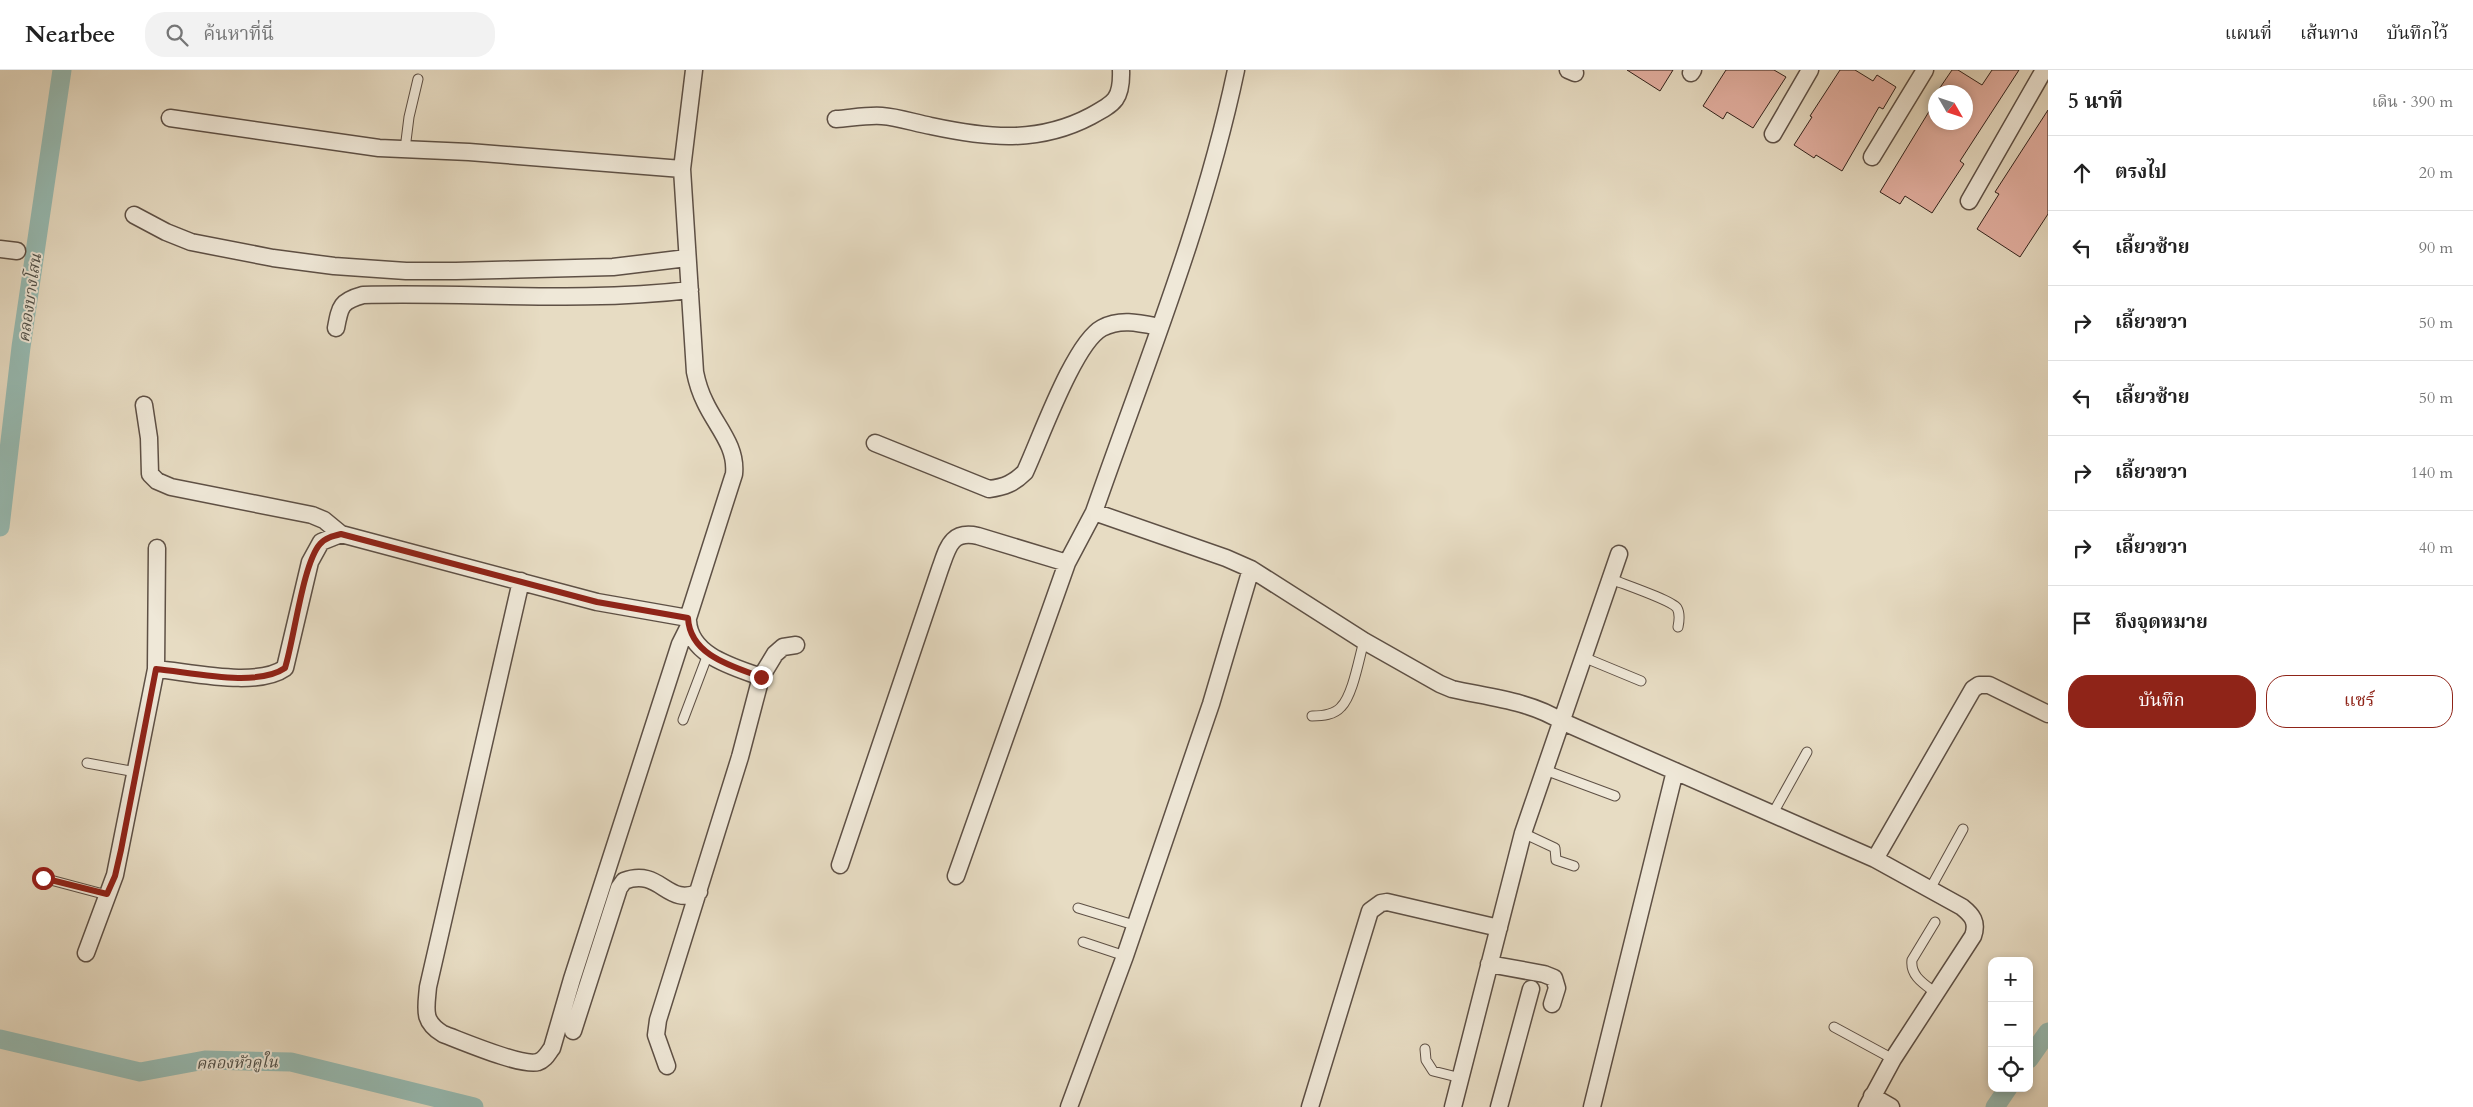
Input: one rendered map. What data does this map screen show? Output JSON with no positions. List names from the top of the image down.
{
  "water": ["คลองบางโสน", "คลองหัวคูใน"],
  "north": "bottom right",
  "page": {
    "header": "Nearbee",
    "search": "ค้นหาที่นี่",
    "nav": ["แผนที่", "เส้นทาง", "บันทึกไว้"],
    "heading": ["5 นาที", "เดิน · 390 m"],
    "list": [
      ["ตรงไป", "20 m"],
      ["เลี้ยวซ้าย", "90 m"],
      ["เลี้ยวขวา", "50 m"],
      ["เลี้ยวซ้าย", "50 m"],
      ["เลี้ยวขวา", "140 m"],
      ["เลี้ยวขวา", "40 m"],
      "ถึงจุดหมาย"
    ],
    "buttons": ["บันทึก", "แชร์"],
    "map_buttons": ["+", "−"]
  }
}
